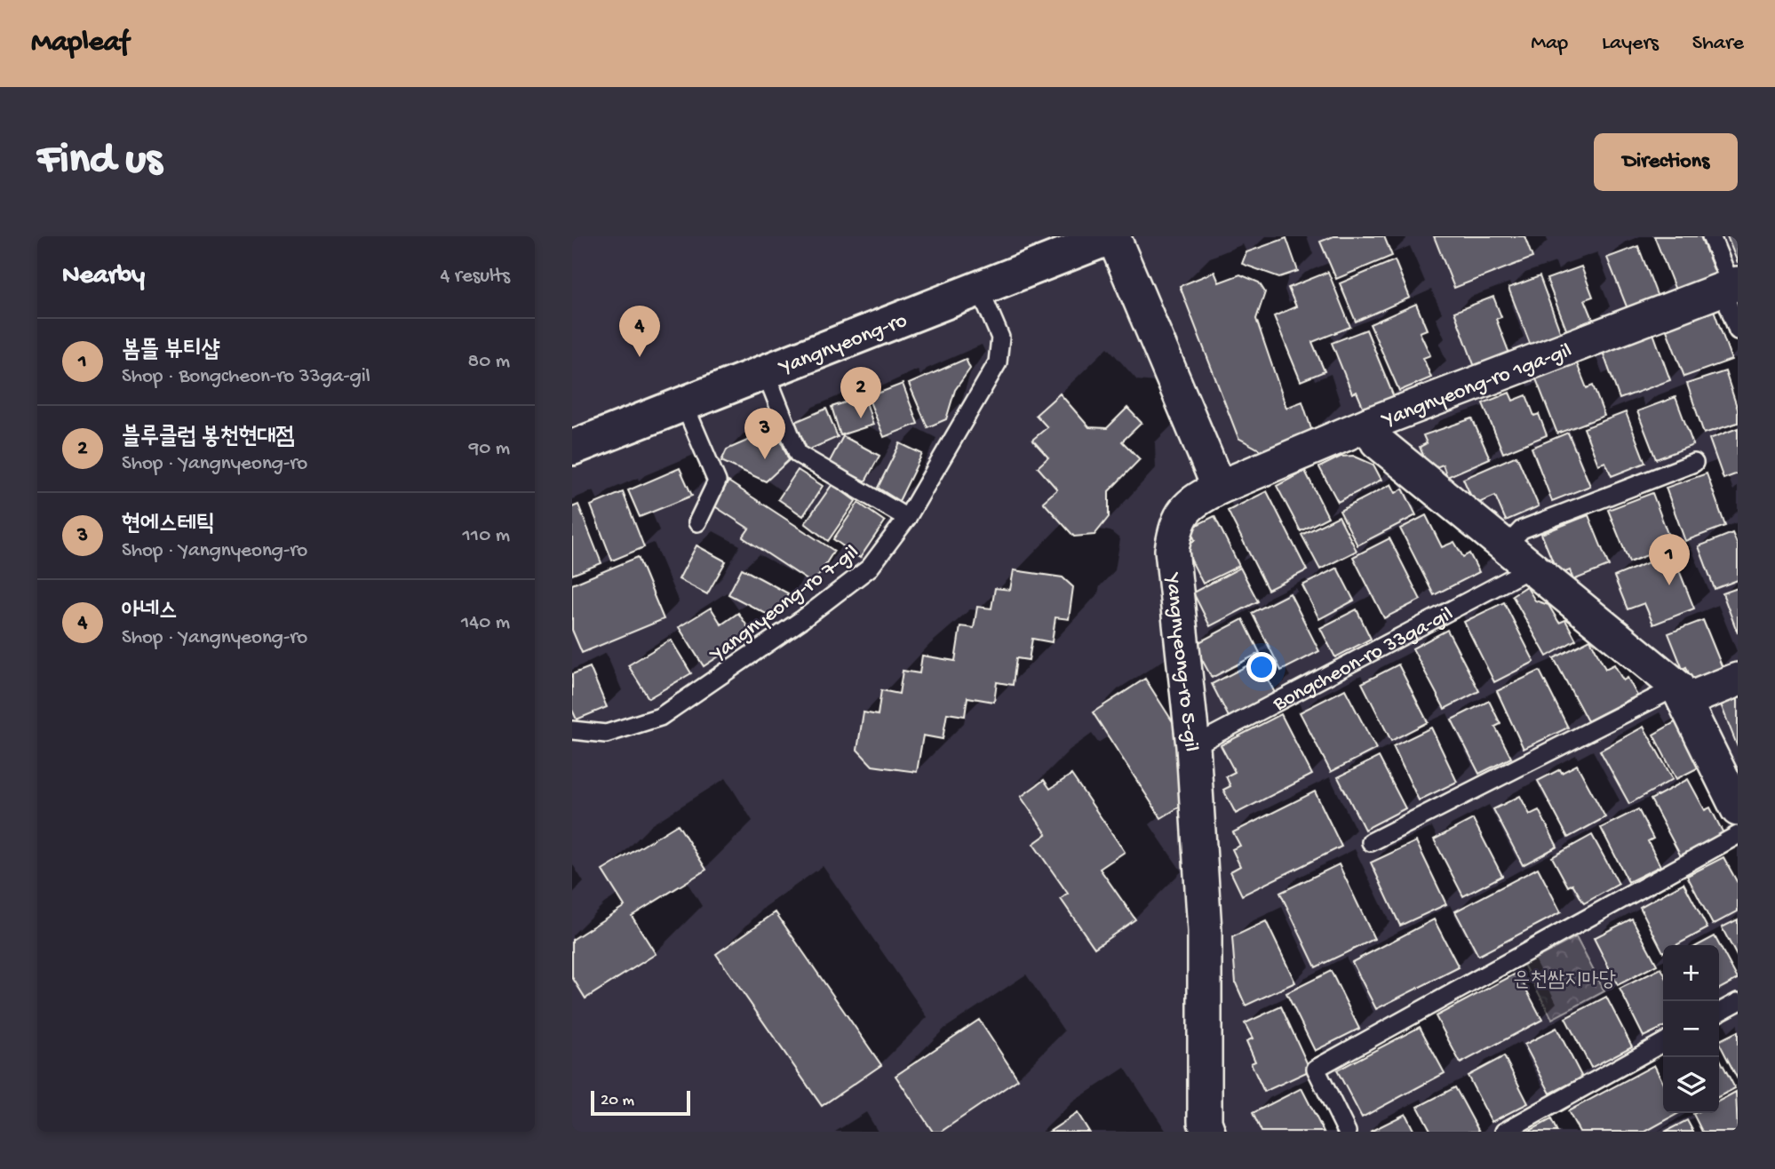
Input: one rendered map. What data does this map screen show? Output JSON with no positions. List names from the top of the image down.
{
  "streets": {
    "main road": ["Yangnyeong-ro"],
    "street": ["Yangnyeong-ro 1ga-gil", "Yangnyeong-ro 5-gil"],
    "lane": ["Yangnyeong-ro 7-gil", "Bongcheon-ro 33ga-gil"]
  },
  "crossings": [
    ["Yangnyeong-ro", "Yangnyeong-ro 7-gil"],
    ["Yangnyeong-ro 1ga-gil", "Yangnyeong-ro 5-gil"],
    ["Bongcheon-ro 33ga-gil", "Yangnyeong-ro 5-gil"]
  ],
  "parks": ["은천쌈지마당"],
  "scale_bar": "20 m",
  "page": {
    "header": "Mapleaf",
    "nav": ["Map", "Layers", "Share"],
    "buttons": "Directions",
    "title": "Find us",
    "heading": ["Nearby", "4 results"],
    "pins": [
      "4",
      "2",
      "3",
      "1"
    ],
    "list": [
      {
        "mark": "1",
        "name": "봄뜰 뷰티샵",
        "note": "Shop · Bongcheon-ro 33ga-gil",
        "value": "80 m"
      },
      {
        "mark": "2",
        "name": "블루클럽 봉천현대점",
        "note": "Shop · Yangnyeong-ro",
        "value": "90 m"
      },
      {
        "mark": "3",
        "name": "현에스테틱",
        "note": "Shop · Yangnyeong-ro",
        "value": "110 m"
      },
      {
        "mark": "4",
        "name": "아네스",
        "note": "Shop · Yangnyeong-ro",
        "value": "140 m"
      }
    ],
    "map_buttons": ["+", "−"],
    "scale": "20 m"
  }
}
